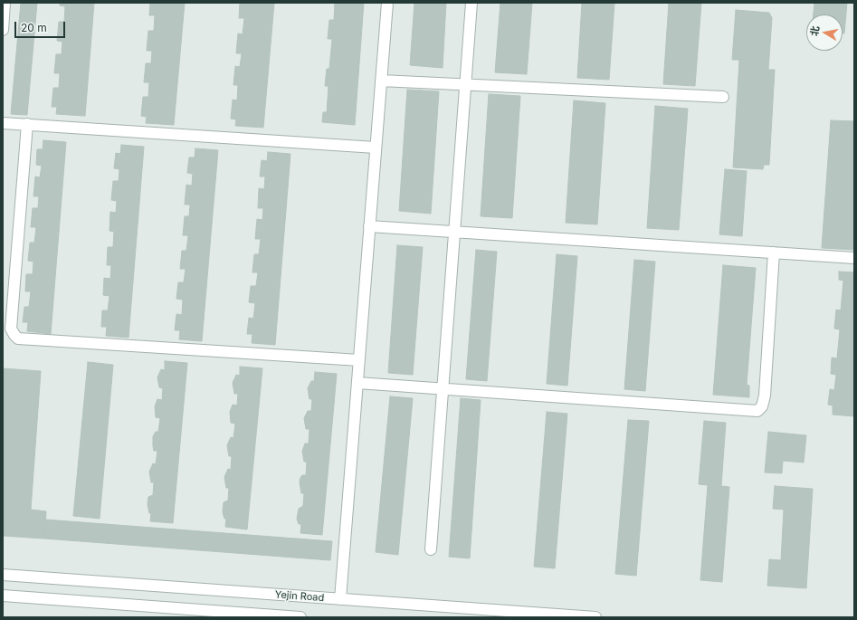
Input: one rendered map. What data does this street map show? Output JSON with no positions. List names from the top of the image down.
{
  "streets": {
    "street": ["Yejin Road"]
  },
  "scale_bar": "20 m",
  "north": "left"
}
